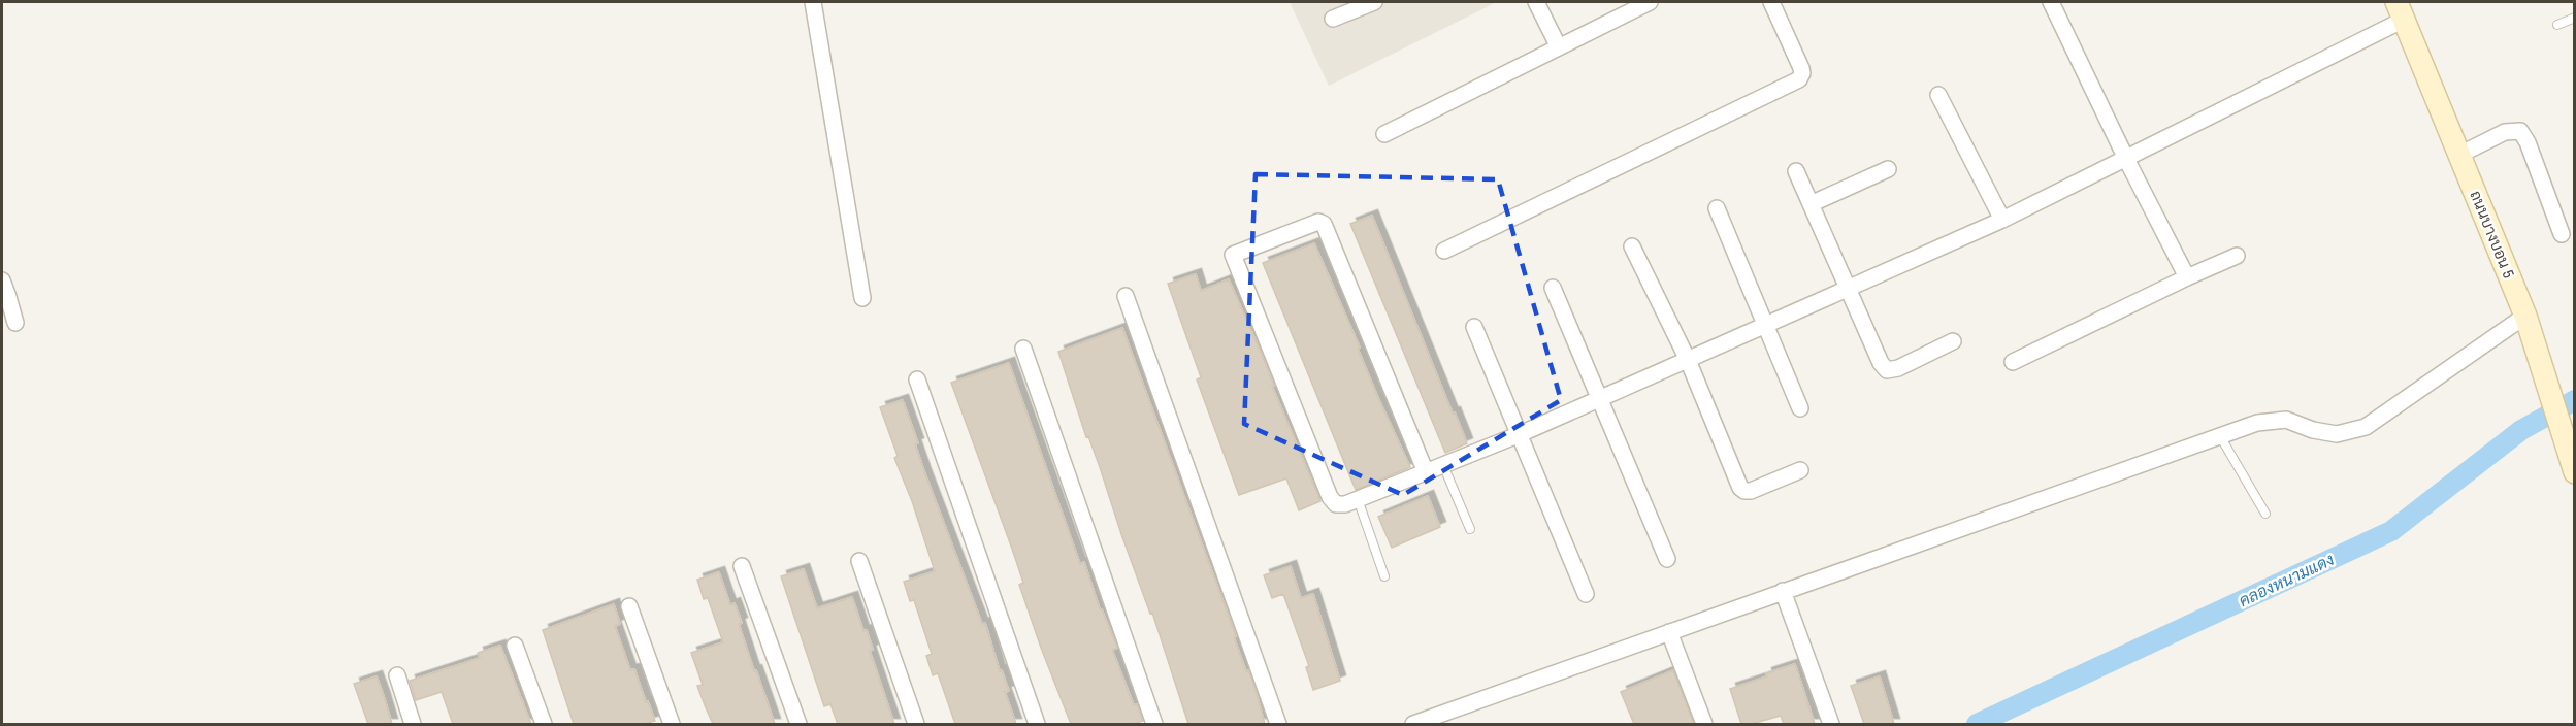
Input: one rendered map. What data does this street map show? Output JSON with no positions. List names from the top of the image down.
{
  "streets": {
    "main road": ["ถนนบางบอน 5"]
  },
  "water": ["คลองหนามแดง"]
}
